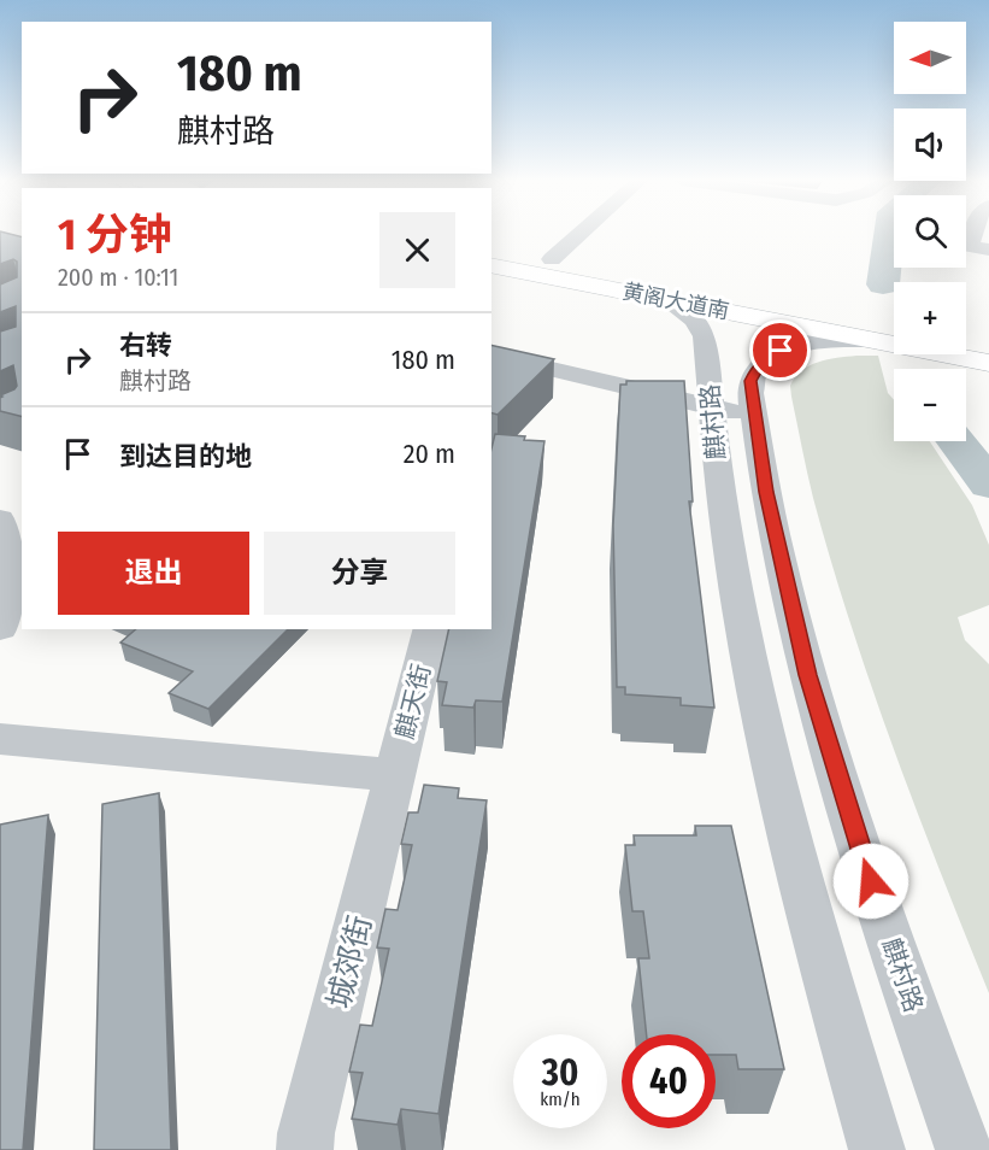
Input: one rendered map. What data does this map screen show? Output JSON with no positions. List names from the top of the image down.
{
  "streets": {
    "main road": ["黄阁大道南"],
    "street": ["麒村路", "麒天街", "城郊街"]
  },
  "crossings": [
    ["黄阁大道南", "麒村路"],
    ["麒天街", "城郊街"]
  ],
  "north": "left",
  "page": {
    "map_buttons": ["+", "−"],
    "turn": ["180 m", "麒村路"],
    "heading": ["1 分钟", "200 m · 10:11"],
    "list": [
      {
        "name": "右转",
        "note": "麒村路",
        "value": "180 m"
      },
      {
        "name": "到达目的地",
        "value": "20 m"
      }
    ],
    "buttons": ["退出", "分享"],
    "speed": "30 km/h",
    "limit": "40"
  }
}
